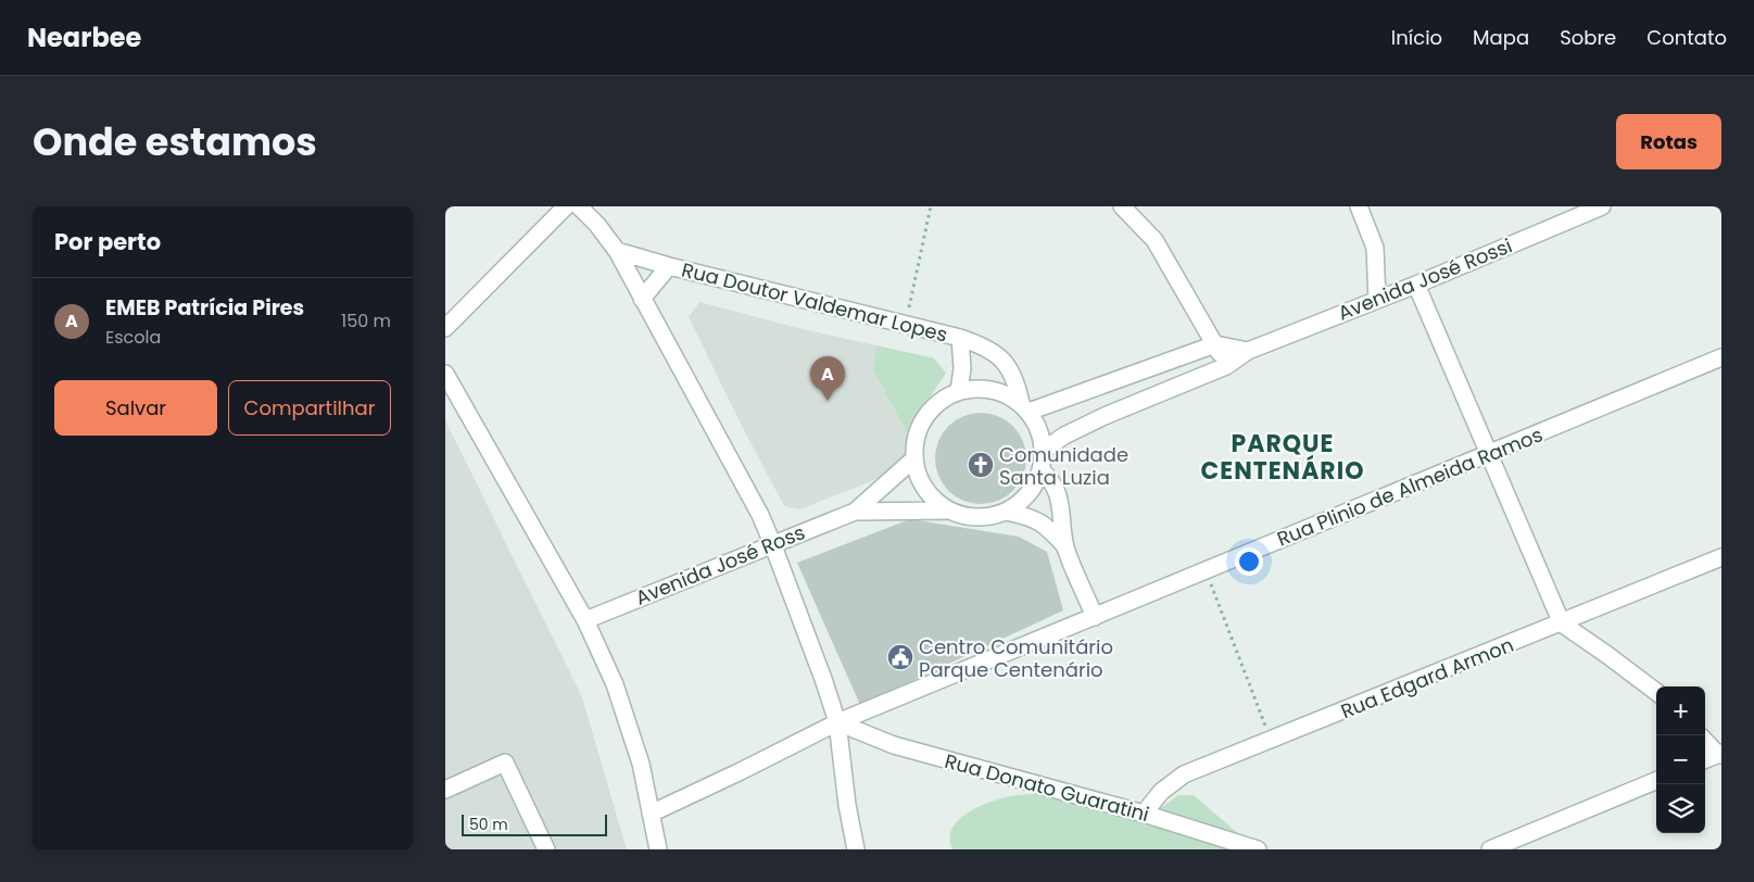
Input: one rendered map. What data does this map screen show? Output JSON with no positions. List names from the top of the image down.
{
  "streets": {
    "street": [
      "Avenida José Rossi",
      "Rua Doutor Valdemar Lopes",
      "Rua Plinio de Almeida Ramos",
      "Avenida José Ross",
      "Rua Edgard Armon",
      "Rua Donato Guaratini"
    ]
  },
  "crossings": [
    ["Avenida José Rossi", "Rua Doutor Valdemar Lopes"],
    ["Avenida José Rossi", "Avenida José Ross"],
    ["Rua Doutor Valdemar Lopes", "Avenida José Ross"],
    ["Rua Plinio de Almeida Ramos", "Rua Donato Guaratini"],
    ["Rua Edgard Armon", "Rua Donato Guaratini"]
  ],
  "districts": ["PARQUE CENTENÁRIO"],
  "places": {
    "church": ["Comunidade Santa Luzia"],
    "public building": ["Centro Comunitário Parque Centenário"]
  },
  "scale_bar": "50 m",
  "page": {
    "header": "Nearbee",
    "nav": [
      "Início",
      "Mapa",
      "Sobre",
      "Contato"
    ],
    "title": "Onde estamos",
    "buttons": [
      "Rotas",
      ["Salvar", "Compartilhar"]
    ],
    "heading": "Por perto",
    "list": [
      {
        "mark": "A",
        "name": "EMEB Patrícia Pires",
        "note": "Escola",
        "value": "150 m"
      }
    ],
    "pins": "A",
    "map_buttons": ["+", "−"],
    "scale": "50 m"
  }
}
